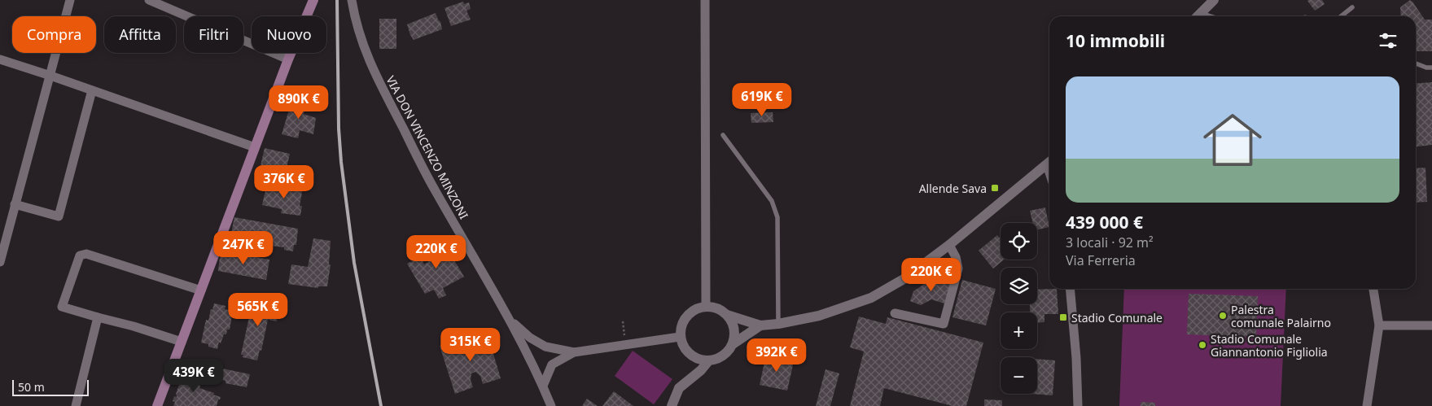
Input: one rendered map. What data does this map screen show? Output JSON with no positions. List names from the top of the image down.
{
  "streets": {
    "street": ["VIA DON VINCENZO MINZONI"]
  },
  "places": {
    "transit": ["Allende Sava", "Stadio Comunale"],
    "other": ["Palestra comunale Palairno", "Stadio Comunale Giannantonio Figliolia"]
  },
  "scale_bar": "50 m",
  "page": {
    "chip": [
      "Compra",
      "Affitta",
      "Filtri",
      "Nuovo"
    ],
    "heading": "10 immobili",
    "list": [
      {
        "name": "439 000 €",
        "note": "3 locali · 92 m² · Via Ferreria"
      }
    ],
    "price": [
      "619K €",
      "890K €",
      "376K €",
      "247K €",
      "220K €",
      "220K €",
      "565K €",
      "315K €",
      "392K €",
      "439K €"
    ],
    "map_buttons": ["+", "−"],
    "scale": "50 m"
  }
}
